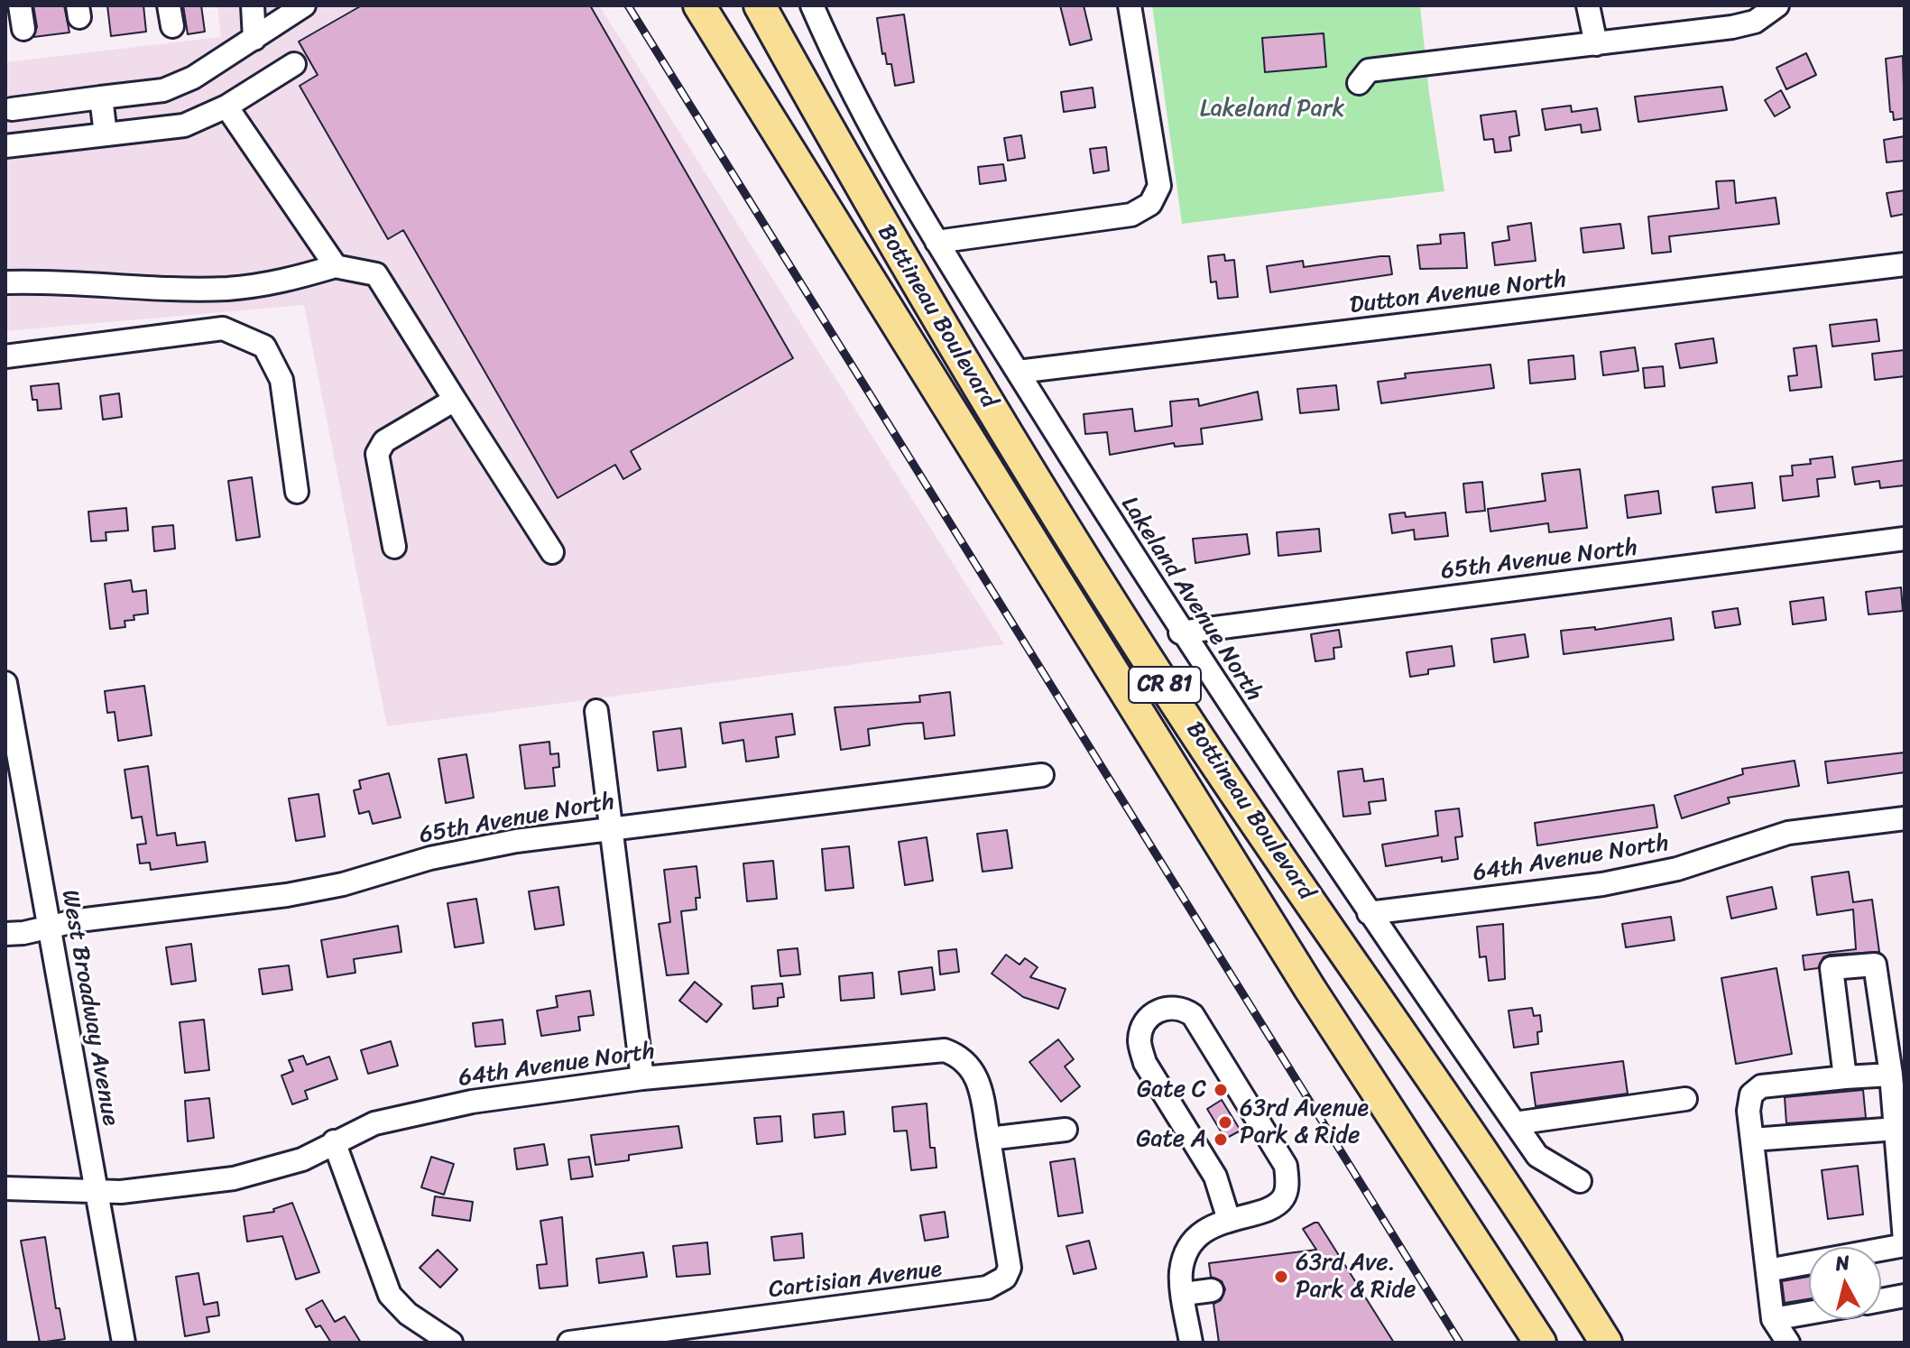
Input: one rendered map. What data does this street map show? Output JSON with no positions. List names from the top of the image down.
{
  "streets": {
    "highway": ["Bottineau Boulevard", "CR 81"],
    "street": [
      "Dutton Avenue North",
      "65th Avenue North",
      "Lakeland Avenue North",
      "64th Avenue North",
      "West Broadway Avenue",
      "Cartisian Avenue"
    ]
  },
  "crossings": [
    ["Dutton Avenue North", "Lakeland Avenue North"],
    ["65th Avenue North", "Lakeland Avenue North"],
    ["65th Avenue North", "West Broadway Avenue"],
    ["Lakeland Avenue North", "64th Avenue North"],
    ["64th Avenue North", "West Broadway Avenue"],
    ["64th Avenue North", "Cartisian Avenue"]
  ],
  "parks": ["Lakeland Park"],
  "places": [
    "Gate C",
    "63rd Avenue Park & Ride",
    "Gate A",
    "63rd Ave. Park & Ride"
  ],
  "north": "top"
}
